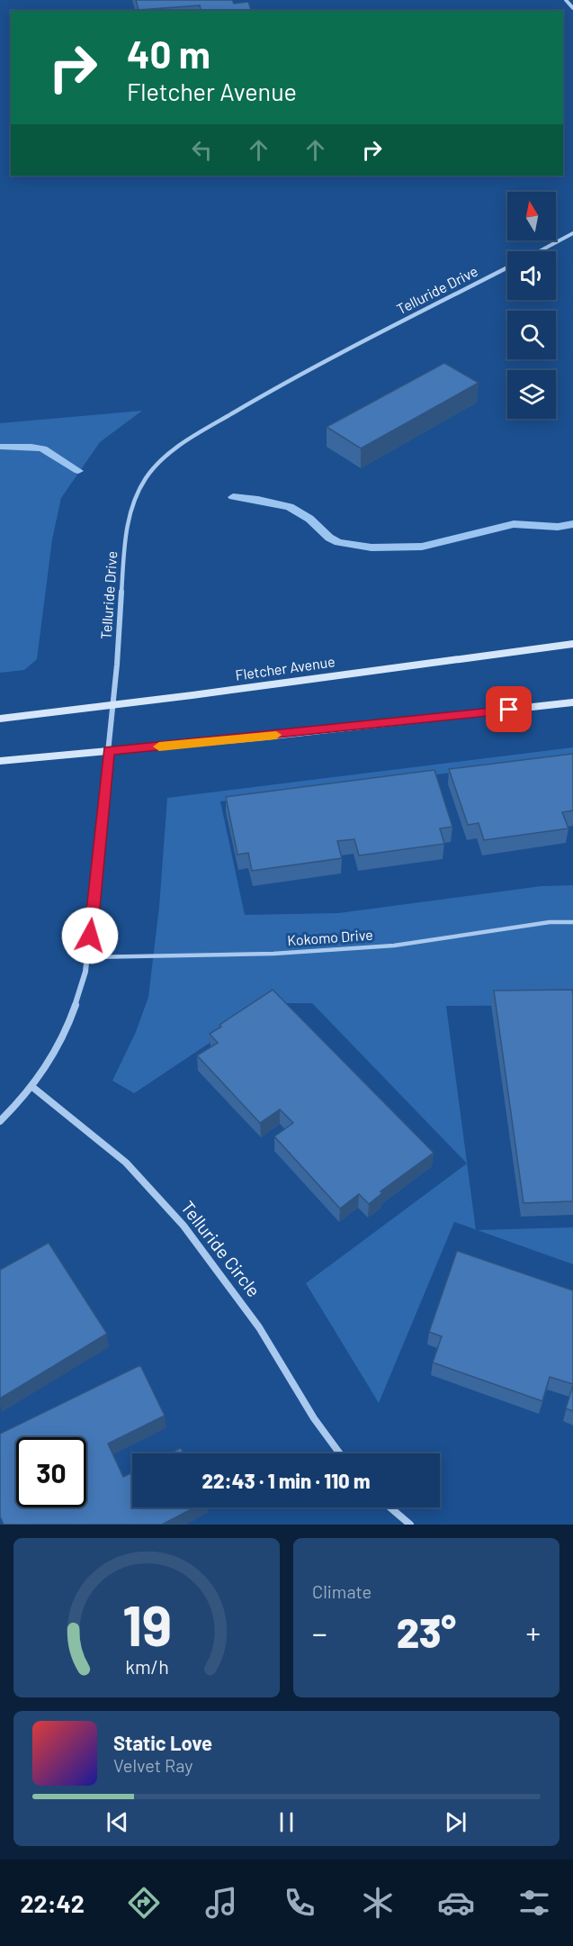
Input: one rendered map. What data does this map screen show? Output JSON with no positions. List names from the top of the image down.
{
  "streets": {
    "main road": ["Fletcher Avenue"],
    "street": ["Telluride Drive", "Telluride Circle"],
    "lane": ["Kokomo Drive"]
  },
  "crossings": [
    ["Telluride Drive", "Fletcher Avenue"],
    ["Telluride Drive", "Kokomo Drive"],
    ["Telluride Drive", "Telluride Circle"]
  ],
  "north": "top",
  "page": {
    "turn": ["40 m", "Fletcher Avenue"],
    "limit": "30",
    "trip": "22:43 · 1 min · 110 m",
    "tile": "Climate",
    "heat": ["−", "23°", "+"],
    "song": ["Static Love", "Velvet Ray"],
    "tabs": "22:42",
    "gauge": ["19", "km/h"]
  }
}
